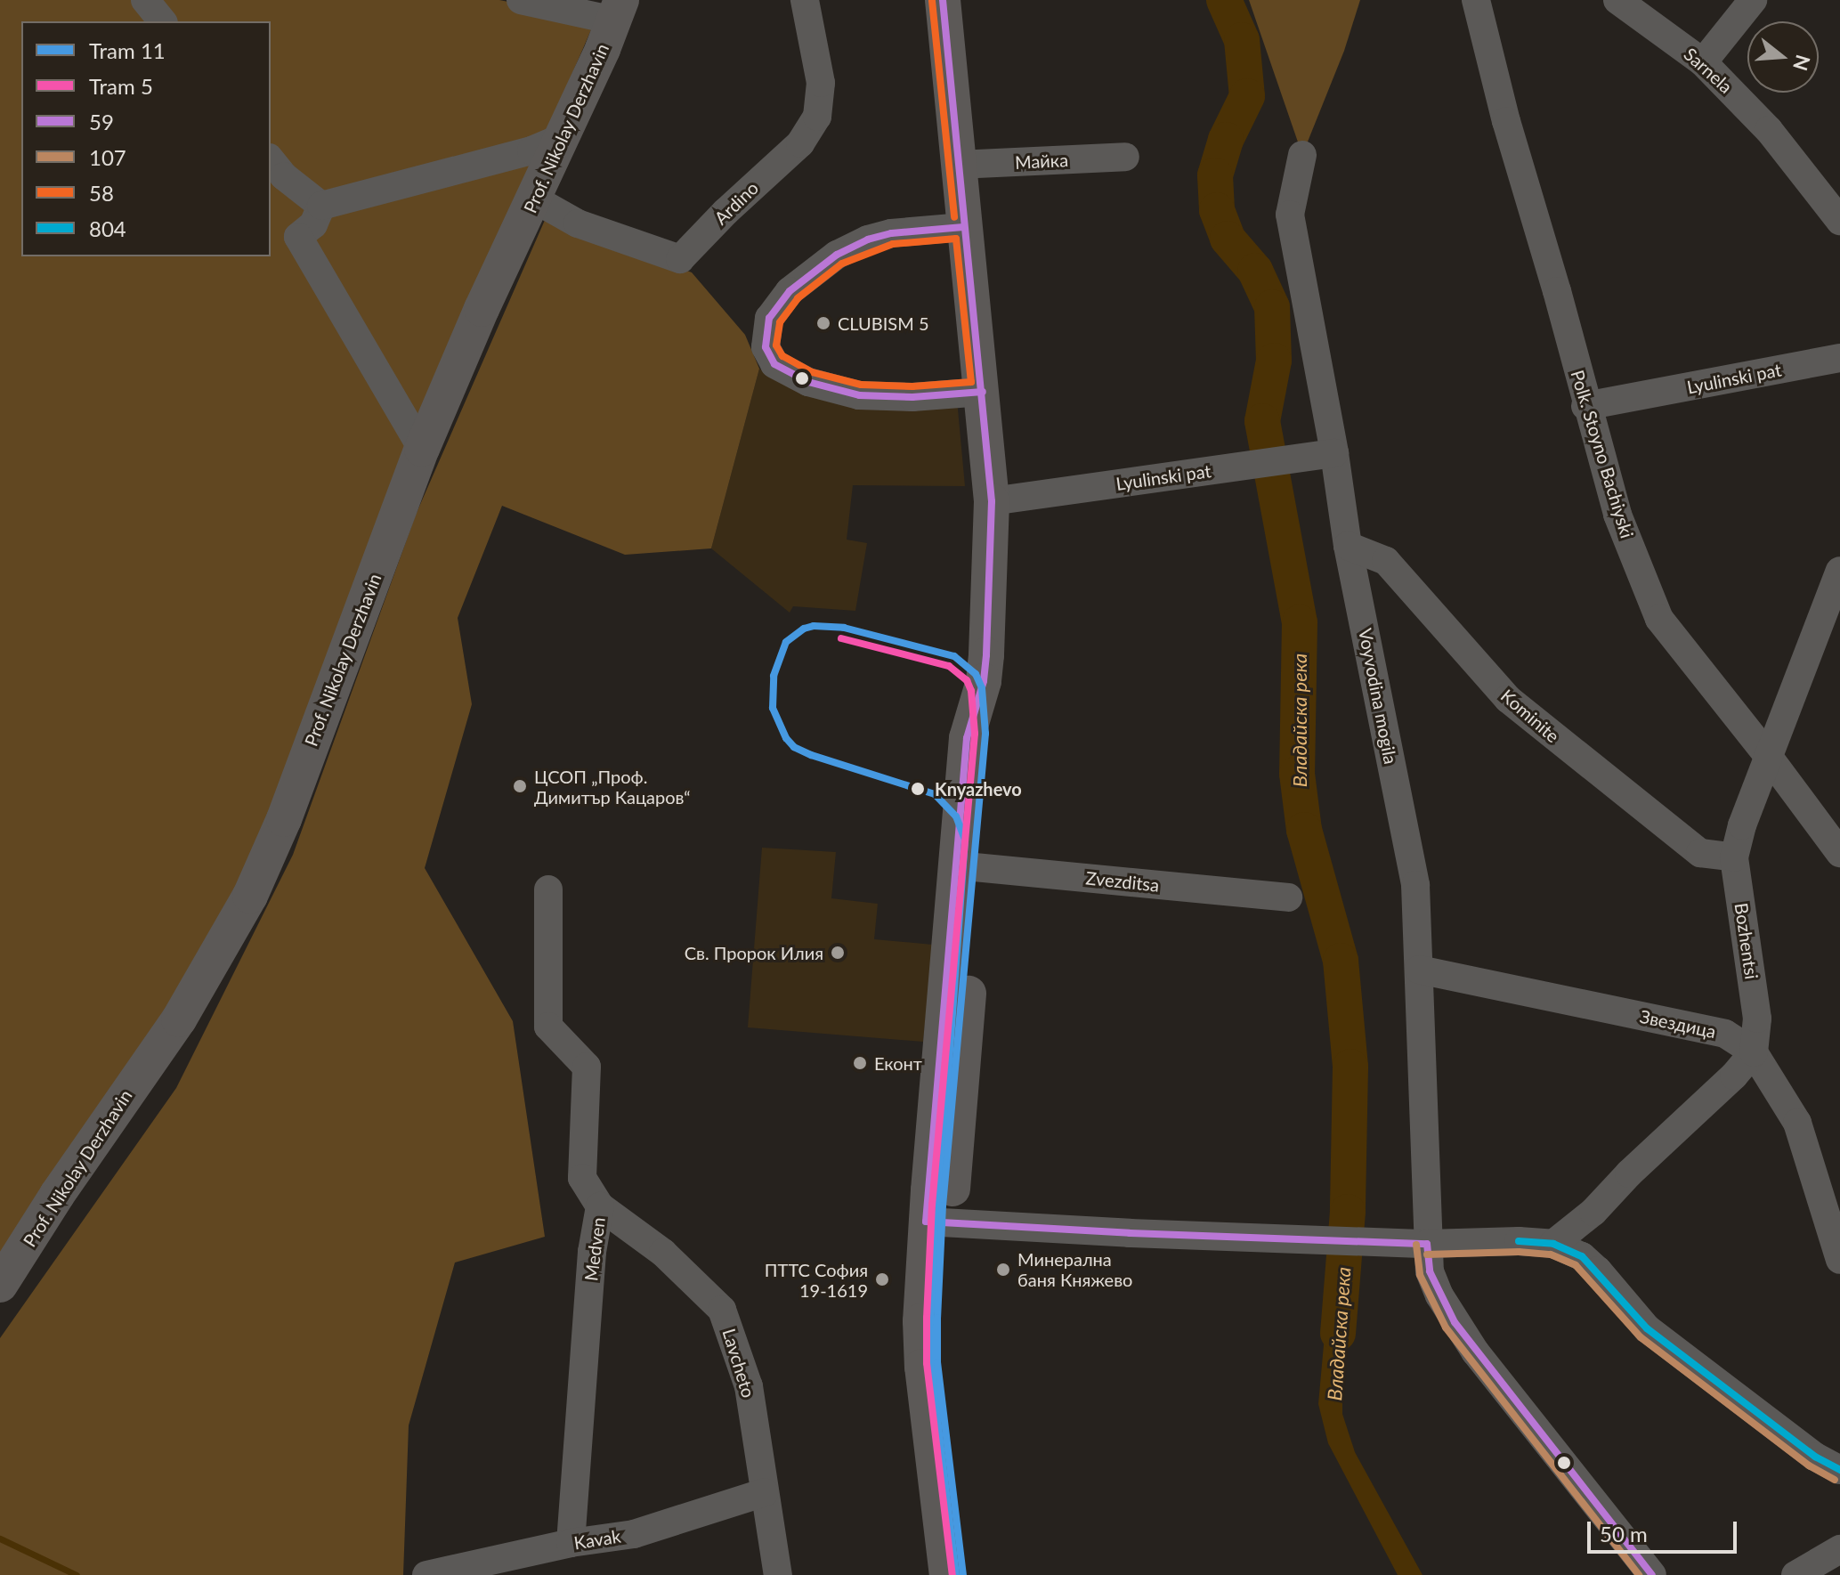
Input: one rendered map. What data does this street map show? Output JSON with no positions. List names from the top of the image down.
{
  "streets": {
    "main road": ["Prof. Nikolay Derzhavin"],
    "street": [
      "Sarnela",
      "Майка",
      "Ardino",
      "Lyulinski pat",
      "Polk. Stoyno Bachiyski",
      "Voyvodina mogila",
      "Kominite",
      "Zvezditsa",
      "Bozhentsi",
      "Звездица",
      "Medven",
      "Lavcheto",
      "Kavak"
    ]
  },
  "crossings": [
    ["Prof. Nikolay Derzhavin", "Ardino"],
    ["Lyulinski pat", "Polk. Stoyno Bachiyski"],
    ["Lyulinski pat", "Voyvodina mogila"],
    ["Polk. Stoyno Bachiyski", "Bozhentsi"],
    ["Voyvodina mogila", "Kominite"],
    ["Voyvodina mogila", "Звездица"],
    ["Kominite", "Bozhentsi"],
    ["Bozhentsi", "Звездица"],
    ["Medven", "Lavcheto"],
    ["Medven", "Kavak"],
    ["Lavcheto", "Kavak"]
  ],
  "water": ["Владайска река"],
  "places": [
    "CLUBISM 5",
    "ЦСОП „Проф. Димитър Кацаров“",
    "Knyazhevo",
    "Св. Пророк Илия",
    "Еконт",
    "Минерална баня Княжево",
    "ПТТС София 19-1619"
  ],
  "lines": [
    "transit line 59",
    "transit line 58",
    "tram line 11",
    "tram line 5",
    "transit line 804",
    "transit line 107"
  ],
  "legend": [
    "Tram 11",
    "Tram 5",
    "59",
    "107",
    "58",
    "804"
  ],
  "scale_bar": "50 m",
  "north": "right"
}
